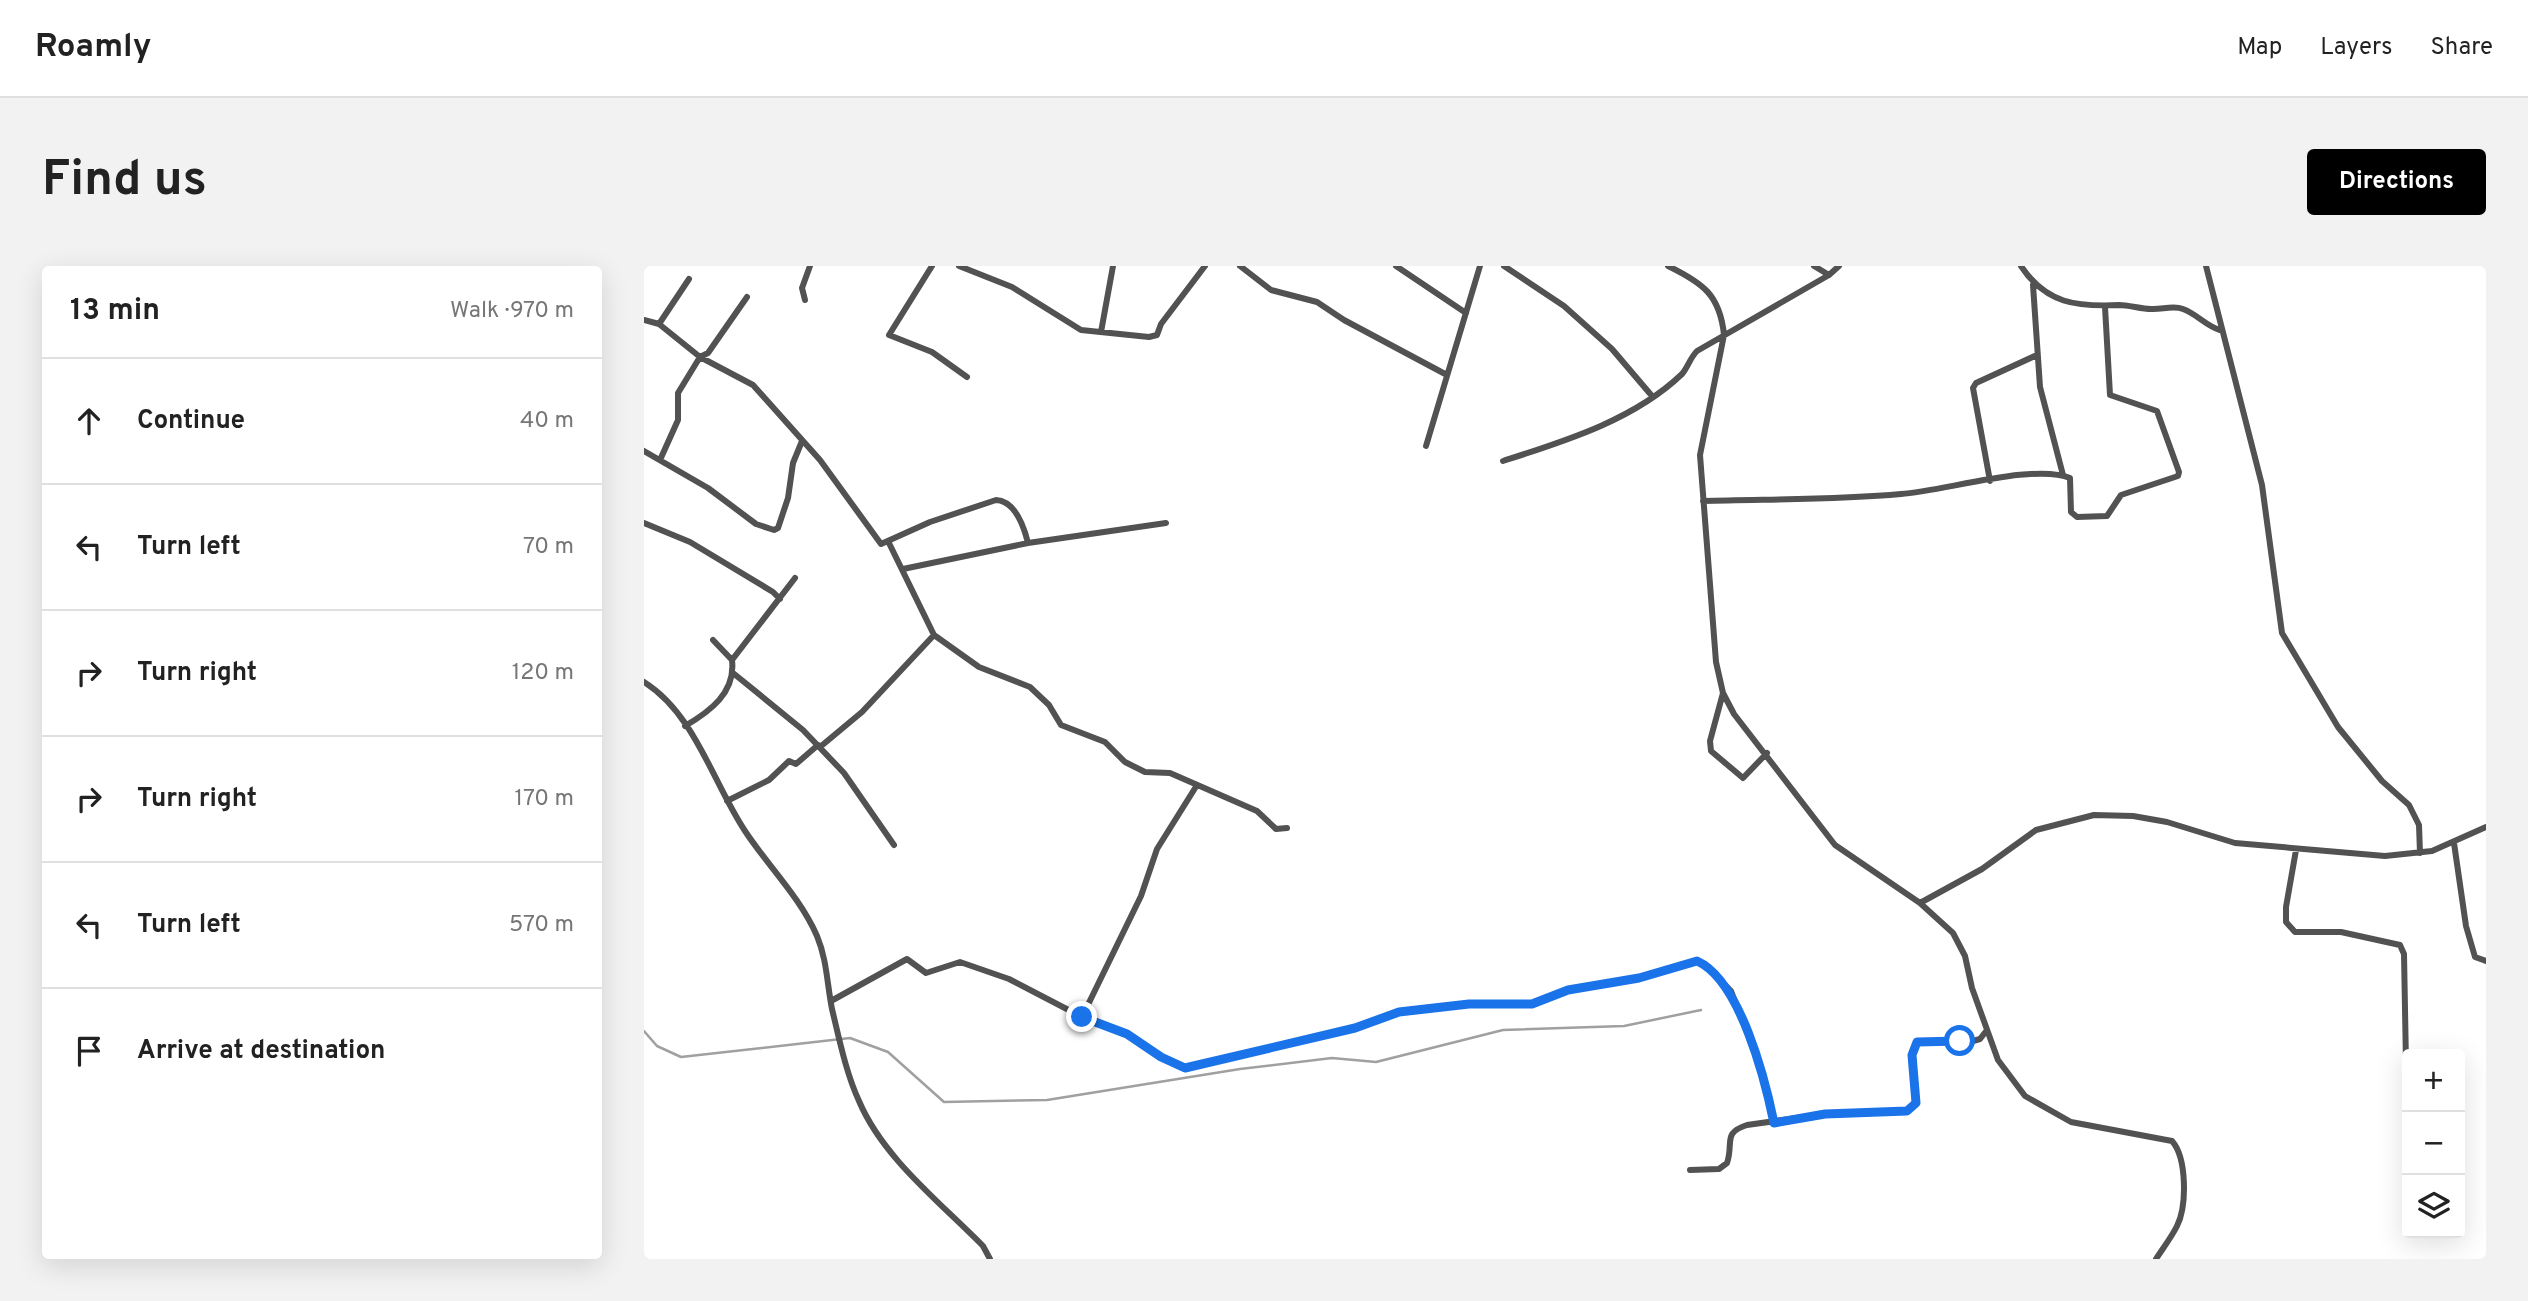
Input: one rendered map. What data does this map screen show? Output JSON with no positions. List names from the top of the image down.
{
  "page": {
    "header": "Roamly",
    "nav": ["Map", "Layers", "Share"],
    "buttons": "Directions",
    "title": "Find us",
    "heading": ["13 min", "Walk · 970 m"],
    "list": [
      ["Continue", "40 m"],
      ["Turn left", "70 m"],
      ["Turn right", "120 m"],
      ["Turn right", "170 m"],
      ["Turn left", "570 m"],
      "Arrive at destination"
    ],
    "map_buttons": ["+", "−"]
  }
}
